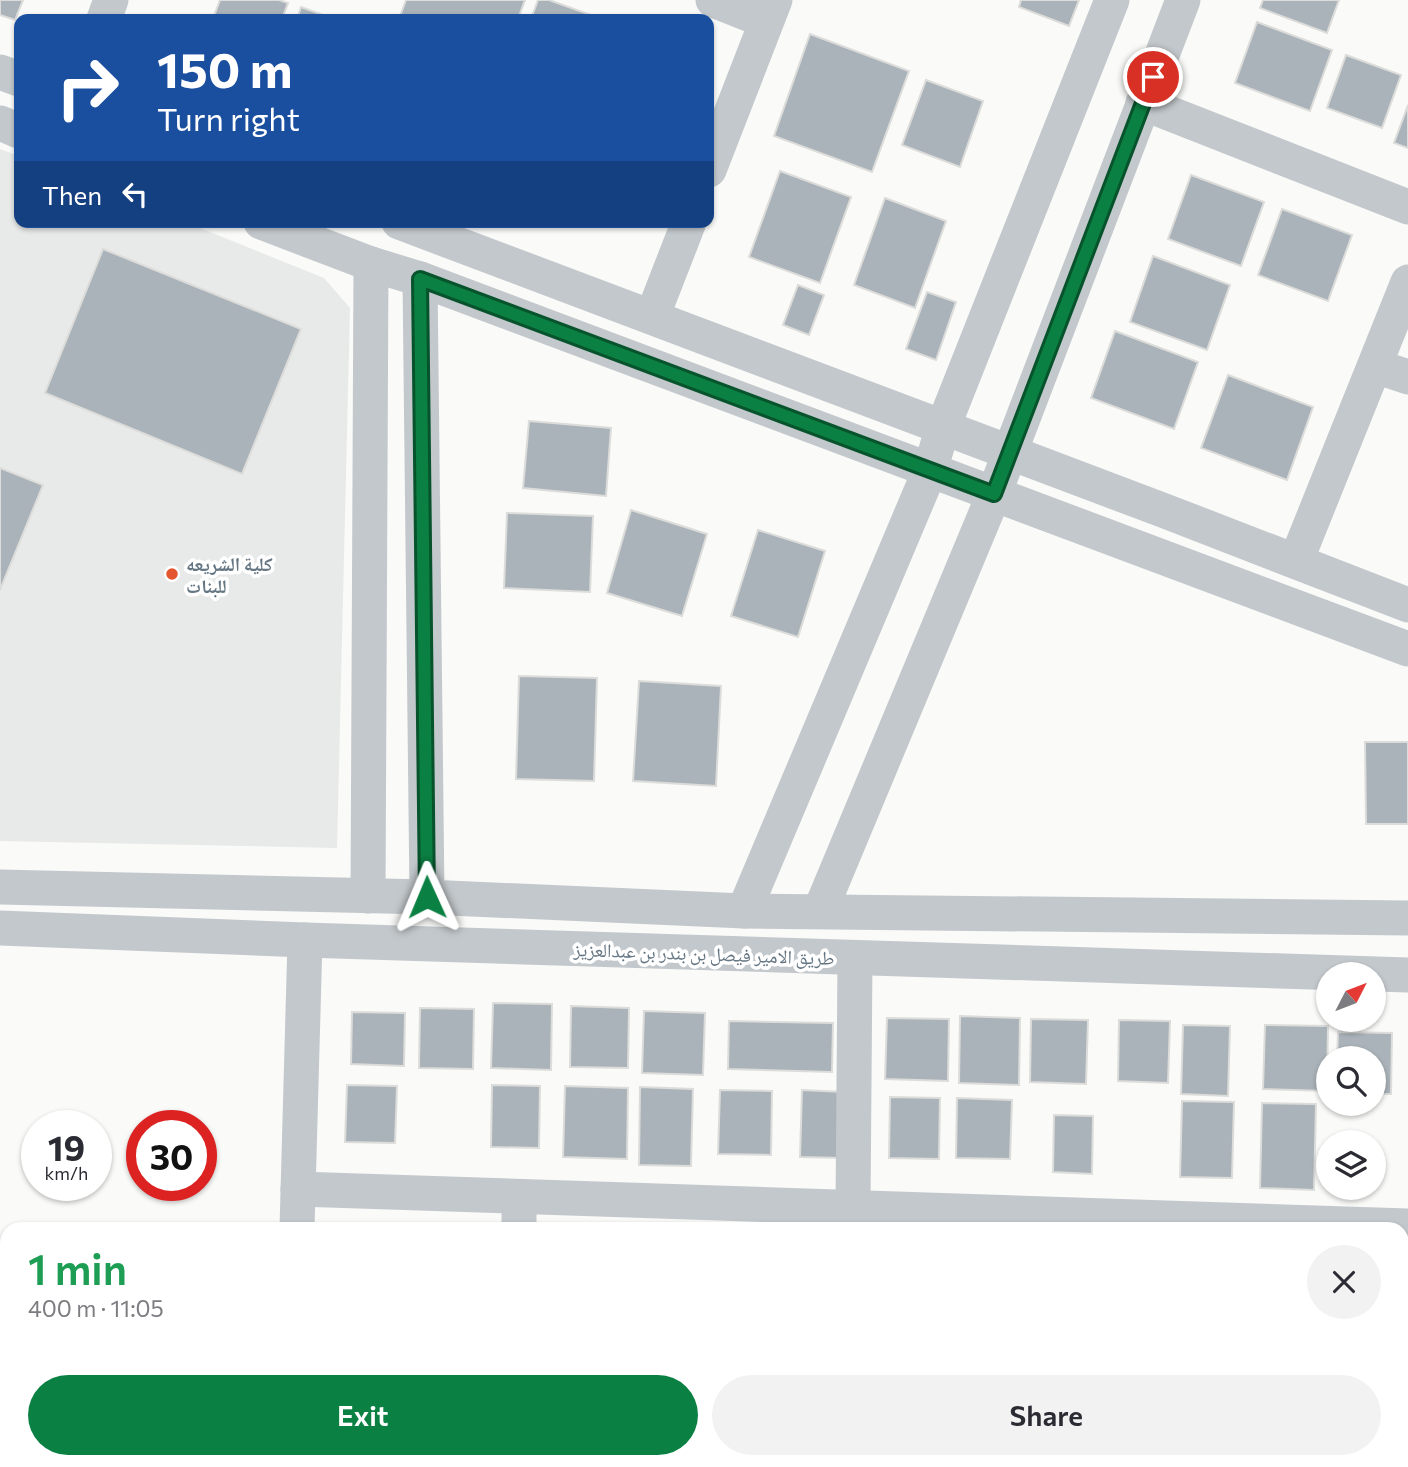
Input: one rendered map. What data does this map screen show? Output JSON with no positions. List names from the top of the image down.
{
  "streets": {
    "street": ["طريق الامير فيصل بن بندر بن عبدالعزيز"]
  },
  "places": ["كلية الشريعه للبنات"],
  "north": "top right",
  "page": {
    "turn": ["150 m", "Turn right"],
    "then": "Then",
    "speed": "19 km/h",
    "limit": "30",
    "heading": ["1 min", "400 m · 11:05"],
    "buttons": ["Exit", "Share"]
  }
}
